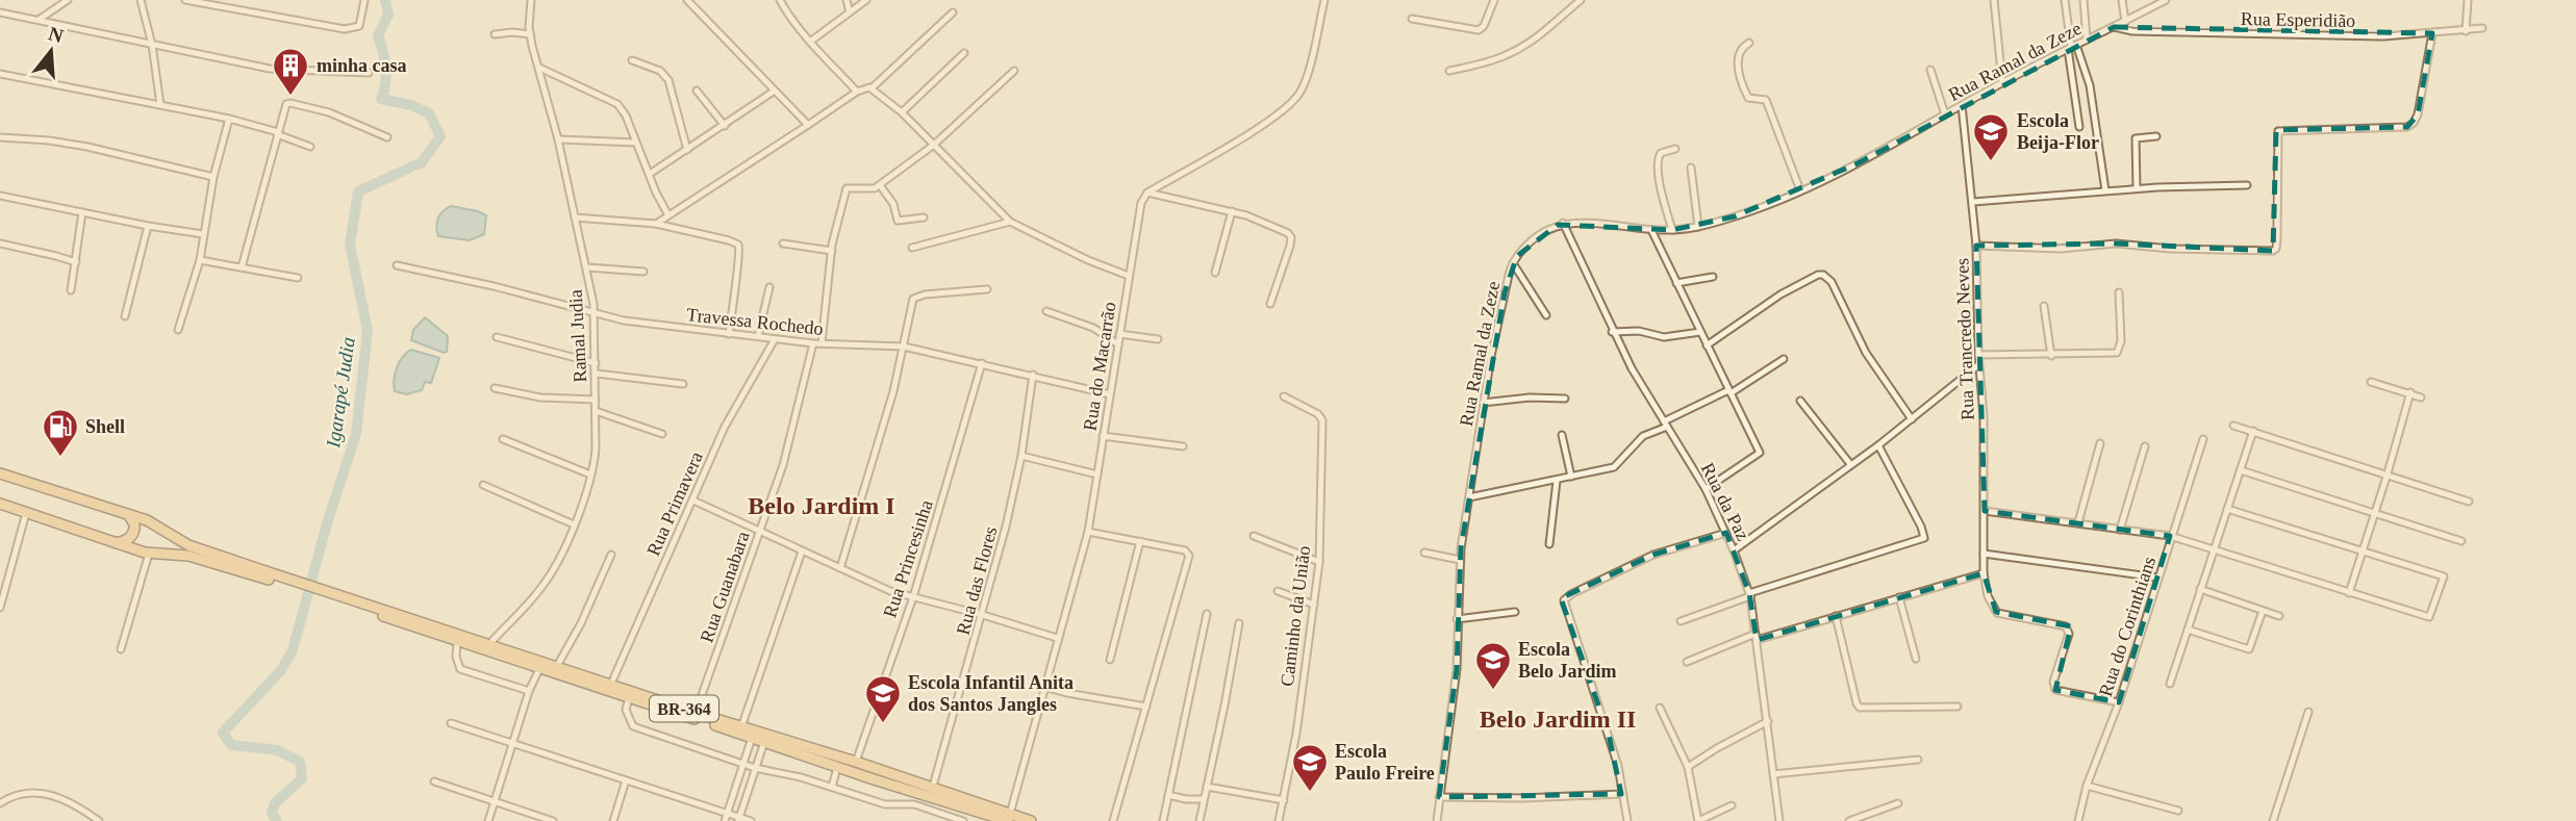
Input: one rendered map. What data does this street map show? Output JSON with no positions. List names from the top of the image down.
{
  "streets": {
    "highway": ["BR-364"],
    "street": [
      "Rua Esperidião",
      "Rua Ramal da Zeze",
      "Travessa Rochedo",
      "Ramal Judia",
      "Rua Trancredo Neves",
      "Rua do Macarrão",
      "Rua da Paz",
      "Rua Primavera",
      "Rua Princesinha",
      "Rua das Flores",
      "Rua Guanabara",
      "Caminho da União",
      "Rua do Corinthians"
    ]
  },
  "crossings": [
    ["Rua Esperidião", "Rua Ramal da Zeze"],
    ["Rua Ramal da Zeze", "Rua Trancredo Neves"],
    ["Rua Ramal da Zeze", "Rua da Paz"],
    ["Travessa Rochedo", "Ramal Judia"],
    ["Travessa Rochedo", "Rua do Macarrão"],
    ["Travessa Rochedo", "Rua Primavera"],
    ["Travessa Rochedo", "Rua Princesinha"],
    ["Travessa Rochedo", "Rua das Flores"],
    ["Travessa Rochedo", "Rua Guanabara"],
    ["Ramal Judia", "BR-364"],
    ["Rua do Macarrão", "BR-364"],
    ["Rua Primavera", "BR-364"],
    ["Rua Princesinha", "BR-364"],
    ["Rua das Flores", "BR-364"],
    ["Rua Guanabara", "BR-364"]
  ],
  "districts": ["Belo Jardim I", "Belo Jardim II"],
  "water": ["Igarapé Judia"],
  "places": {
    "building": ["minha casa"],
    "school or university": [
      "Escola Beija-Flor",
      "Escola Belo Jardim",
      "Escola Infantil Anita dos Santos Jangles",
      "Escola Paulo Freire"
    ],
    "fuel station": ["Shell"]
  },
  "north": "top"
}
